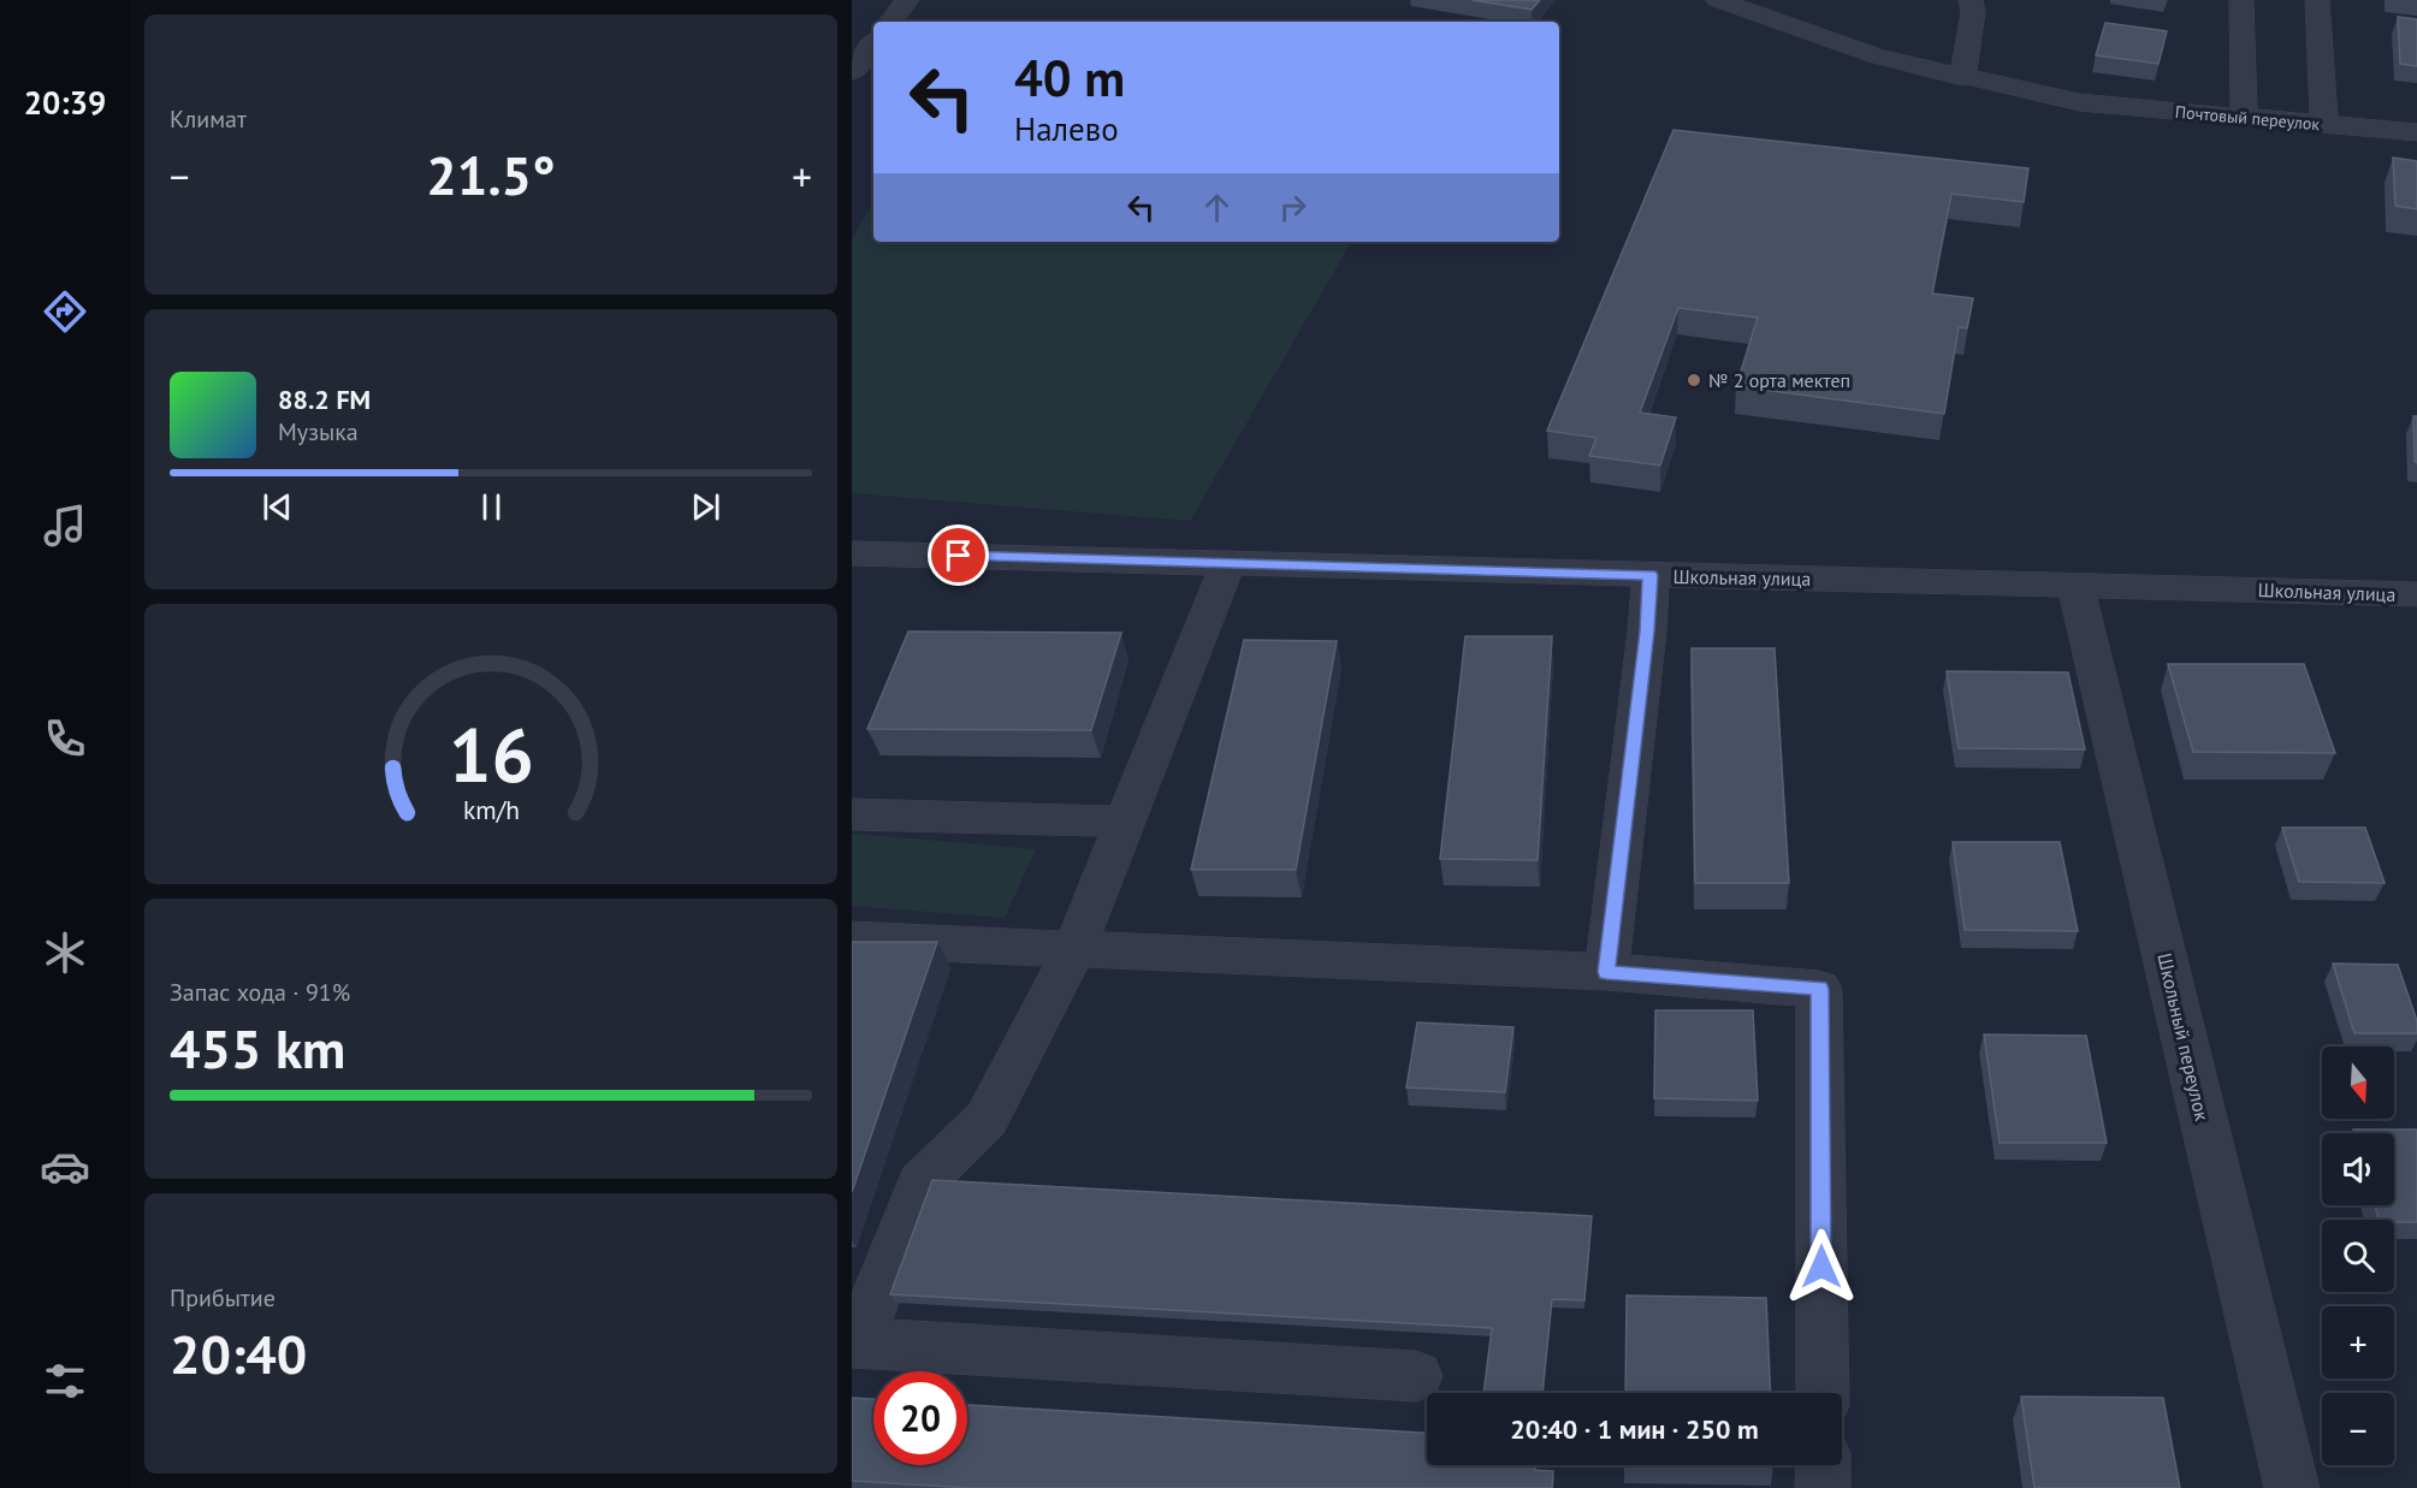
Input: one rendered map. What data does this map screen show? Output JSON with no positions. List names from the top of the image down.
{
  "streets": {
    "street": ["Почтовый переулок", "Школьная улица", "Школьный переулок"]
  },
  "crossings": [
    ["Школьная улица", "Школьный переулок"]
  ],
  "places": ["№ 2 орта мектеп"],
  "north": "bottom",
  "page": {
    "tabs": "20:39",
    "tile": [
      "Климат",
      ["Запас хода · 91%", "455 km"],
      ["Прибытие", "20:40"]
    ],
    "turn": ["40 m", "Налево"],
    "heat": ["−", "21.5°", "+"],
    "song": ["88.2 FM", "Музыка"],
    "map_buttons": ["+", "−"],
    "limit": "20",
    "trip": "20:40 · 1 мин · 250 m",
    "gauge": ["16", "km/h"]
  }
}
